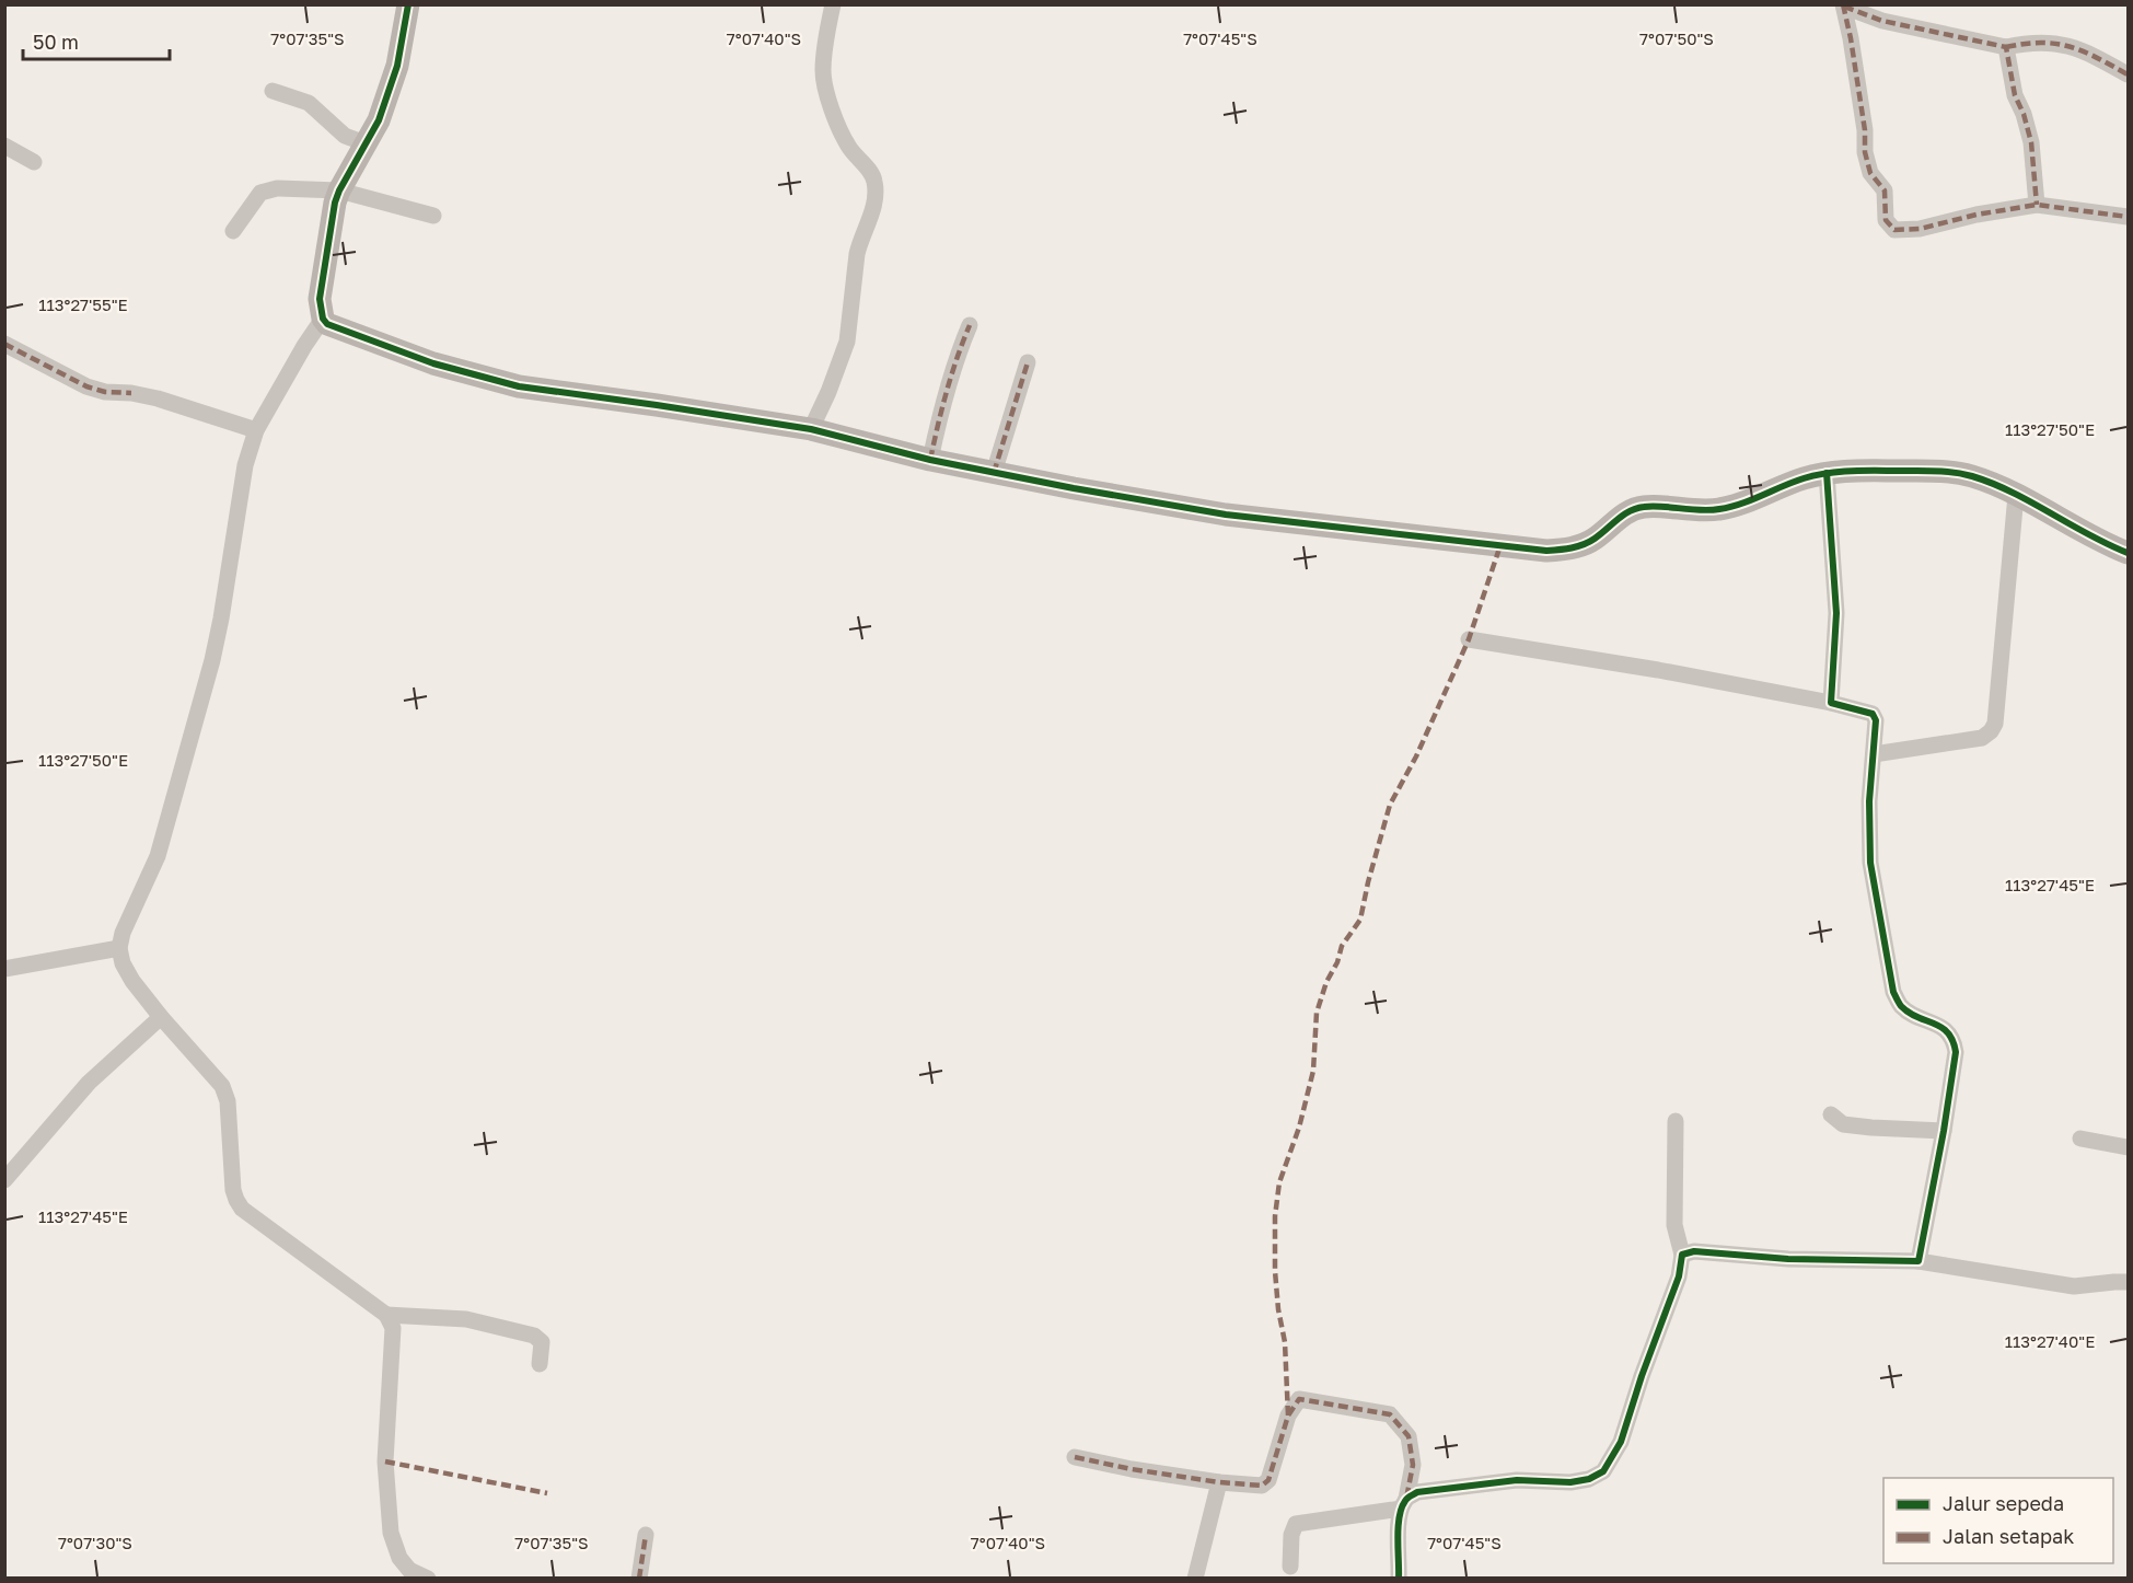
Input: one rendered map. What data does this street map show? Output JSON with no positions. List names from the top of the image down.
{
  "legend": ["Jalur sepeda", "Jalan setapak"],
  "scale_bar": "50 m",
  "coordinates": [
    "7°07'35\"S",
    "7°07'40\"S",
    "7°07'45\"S",
    "7°07'50\"S",
    "113°27'55\"E",
    "113°27'50\"E",
    "113°27'45\"E",
    "113°27'40\"E",
    "7°07'30\"S"
  ]
}
